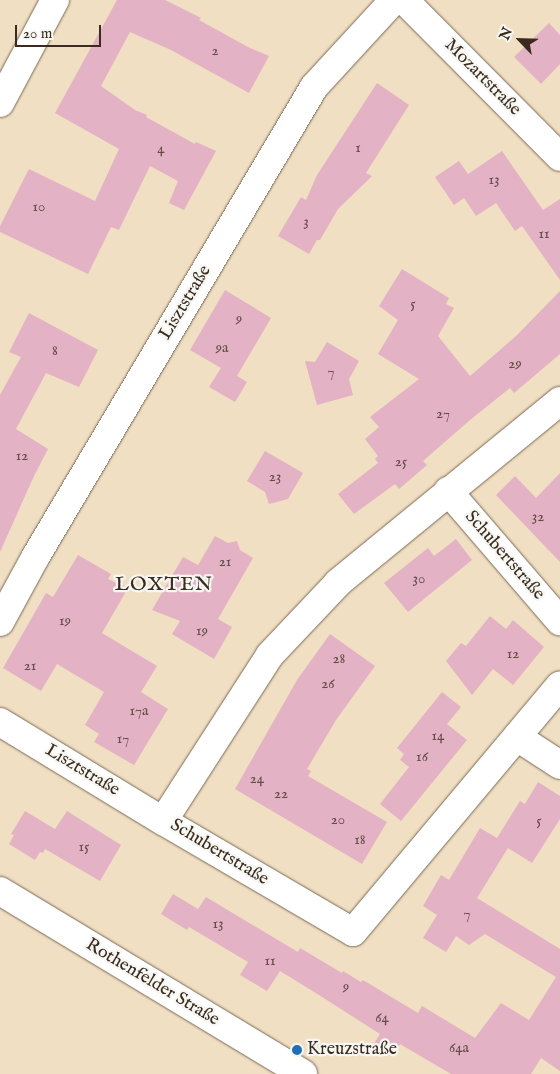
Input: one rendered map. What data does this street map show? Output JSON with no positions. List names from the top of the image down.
{
  "streets": {
    "street": [
      "Mozartstraße",
      "Lisztstraße",
      "Schubertstraße",
      "Rothenfelder Straße"
    ]
  },
  "crossings": [
    ["Lisztstraße", "Schubertstraße"]
  ],
  "districts": ["LOXTEN"],
  "places": ["Kreuzstraße"],
  "house_numbers": [
    "2",
    "1",
    "4",
    "13",
    "10",
    "3",
    "11",
    "5",
    "9",
    "9a",
    "8",
    "29",
    "7",
    "27",
    "12",
    "25",
    "23",
    "32",
    "21",
    "30",
    "19",
    "19",
    "12",
    "28",
    "21",
    "26",
    "17a",
    "14",
    "17",
    "16",
    "24",
    "22",
    "20",
    "5",
    "18",
    "15",
    "7",
    "13",
    "11",
    "9",
    "64",
    "64a"
  ],
  "scale_bar": "20 m",
  "north": "top left"
}
